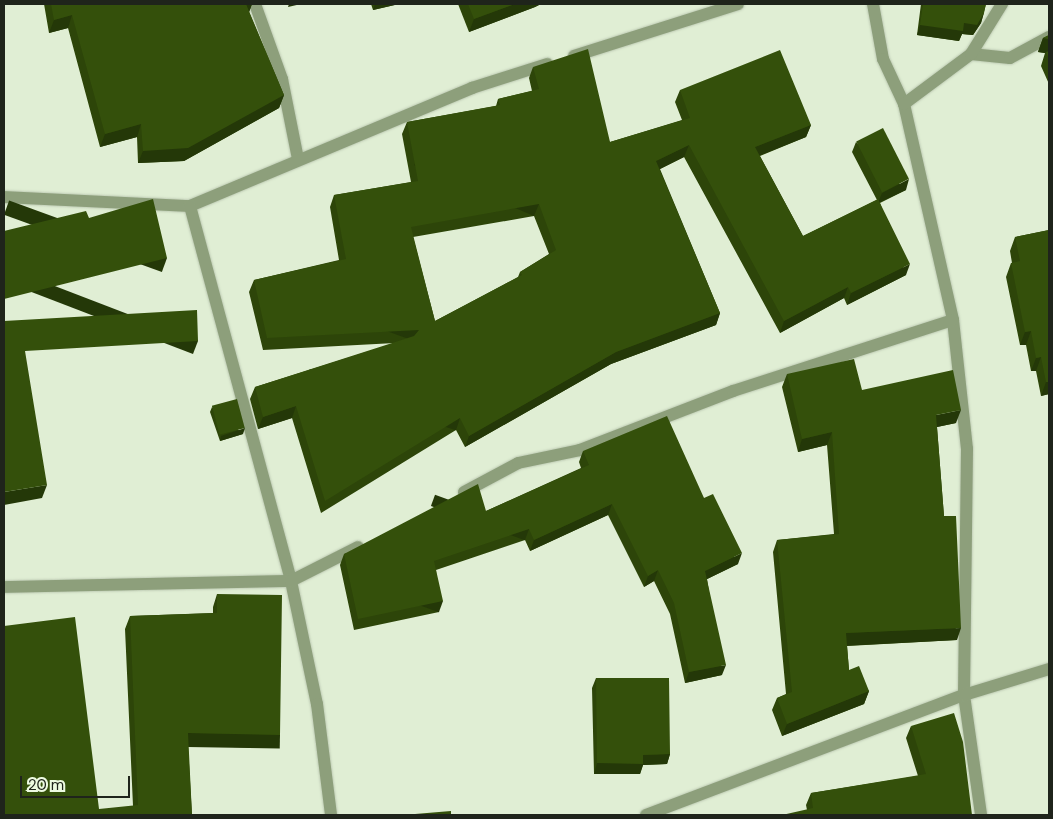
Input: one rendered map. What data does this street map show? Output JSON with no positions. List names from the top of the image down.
{
  "scale_bar": "20 m"
}
